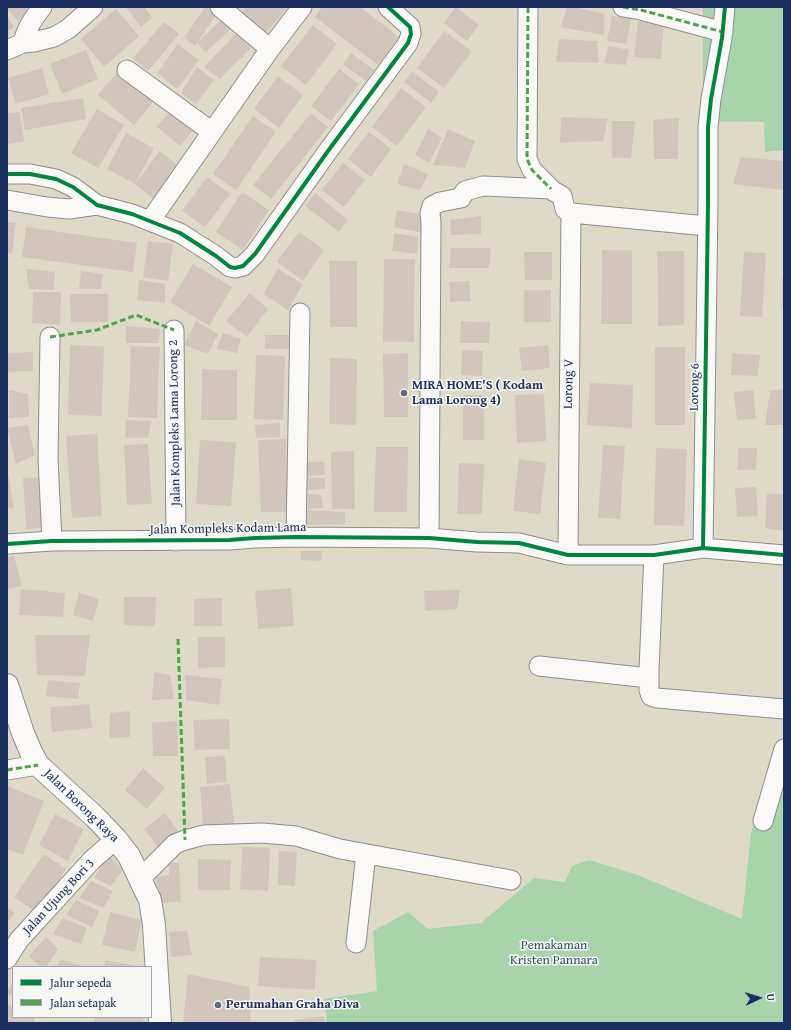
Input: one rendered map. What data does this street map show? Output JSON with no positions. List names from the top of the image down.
{
  "streets": {
    "main road": ["Jalan Borong Raya"],
    "street": [
      "Lorong V",
      "Lorong 6",
      "Jalan Kompleks Lama Lorong 2",
      "Jalan Kompleks Kodam Lama",
      "Jalan Ujung Bori 3"
    ]
  },
  "crossings": [
    ["Lorong V", "Jalan Kompleks Kodam Lama"],
    ["Lorong 6", "Jalan Kompleks Kodam Lama"],
    ["Jalan Kompleks Lama Lorong 2", "Jalan Kompleks Kodam Lama"],
    ["Jalan Borong Raya", "Jalan Ujung Bori 3"]
  ],
  "parks": ["Pemakaman Kristen Pannara"],
  "places": ["MIRA HOME'S ( Kodam Lama Lorong 4)", "Perumahan Graha Diva"],
  "legend": ["Jalur sepeda", "Jalan setapak"],
  "north": "right"
}
